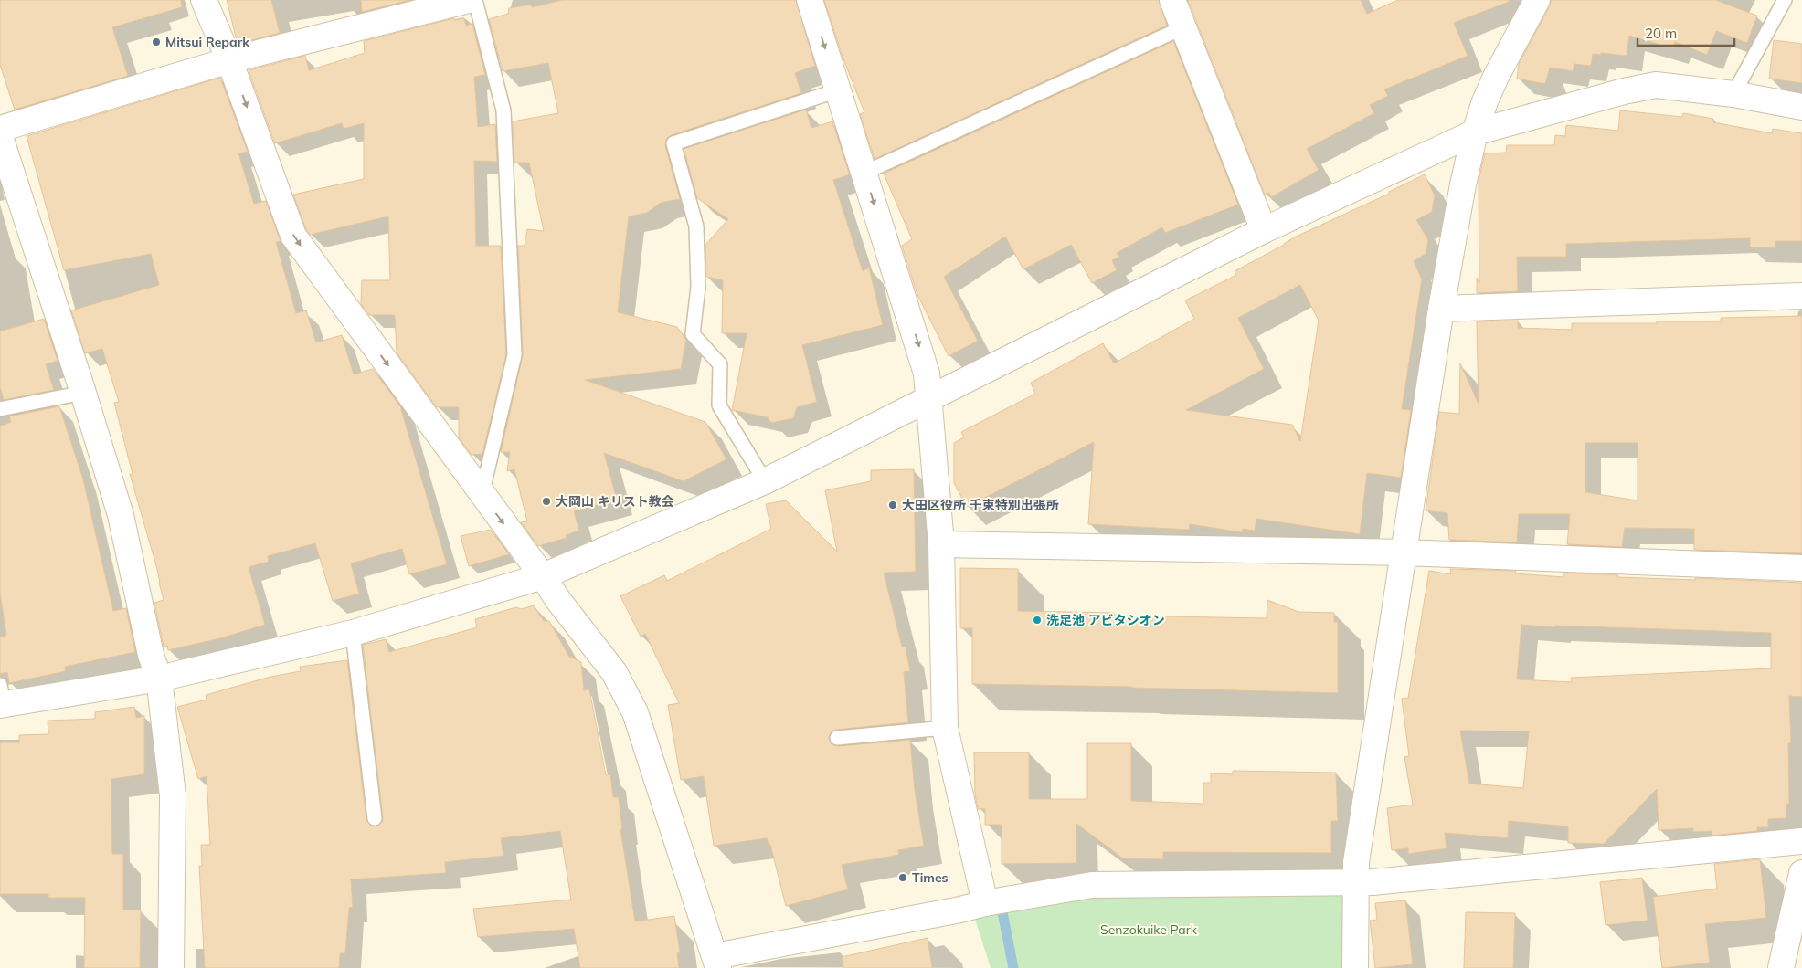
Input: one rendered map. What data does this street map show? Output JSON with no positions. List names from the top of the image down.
{
  "parks": ["Senzokuike Park"],
  "places": [
    "Mitsui Repark",
    "大岡山 キリスト教会",
    "大田区役所 千束特別出張所",
    "洗足池 アビタシオン",
    "Times"
  ],
  "scale_bar": "20 m"
}
